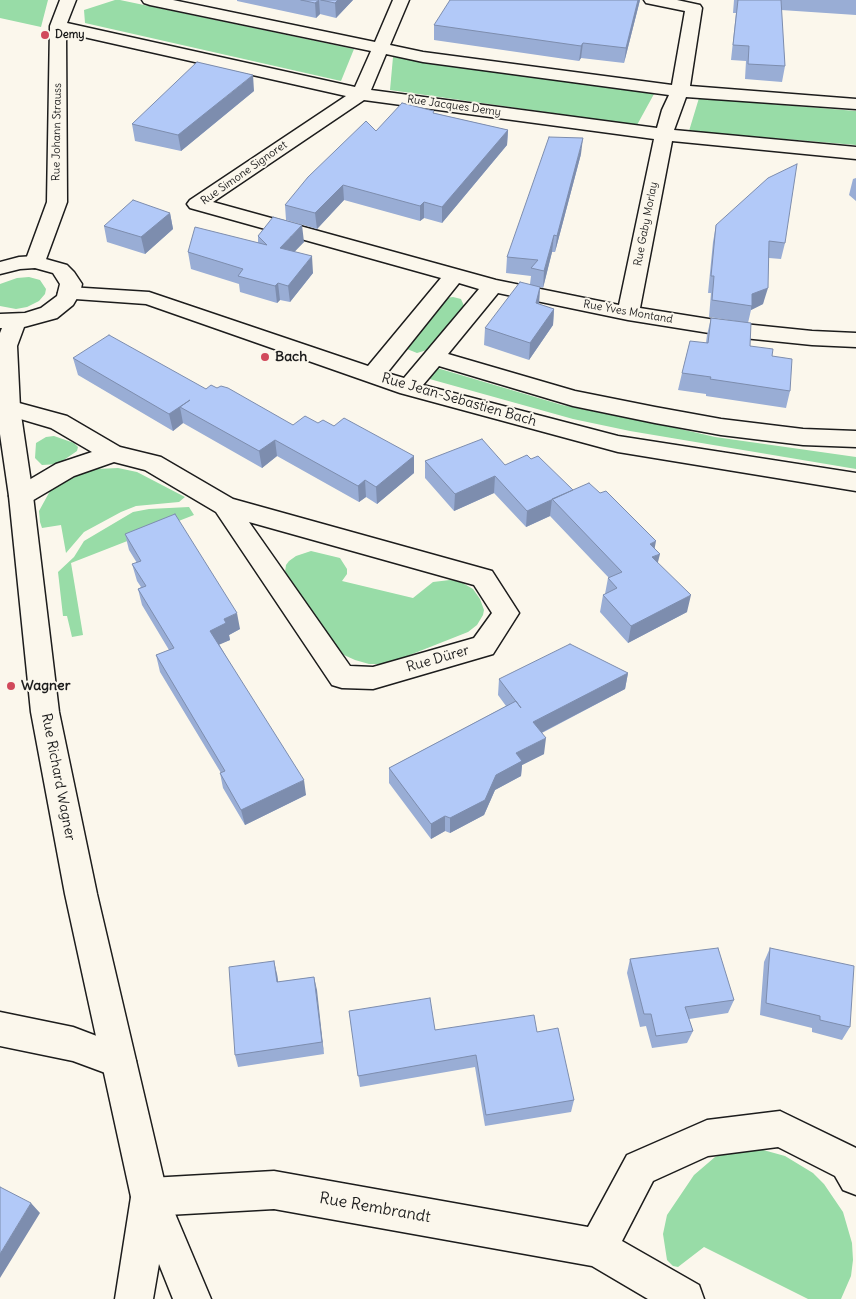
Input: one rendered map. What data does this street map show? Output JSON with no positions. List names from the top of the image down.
{
  "streets": {
    "street": [
      "Rue Jacques Demy",
      "Rue Johann Strauss",
      "Rue Simone Signoret",
      "Rue Gaby Morlay",
      "Rue Yves Montand",
      "Rue Jean-Sebastien Bach",
      "Rue Dürer",
      "Rue Richard Wagner",
      "Rue Rembrandt"
    ]
  },
  "crossings": [
    ["Rue Jacques Demy", "Rue Johann Strauss"],
    ["Rue Jacques Demy", "Rue Simone Signoret"],
    ["Rue Jacques Demy", "Rue Gaby Morlay"],
    ["Rue Simone Signoret", "Rue Yves Montand"],
    ["Rue Gaby Morlay", "Rue Yves Montand"],
    ["Rue Dürer", "Rue Richard Wagner"],
    ["Rue Richard Wagner", "Rue Rembrandt"]
  ],
  "places": ["Demy", "Bach", "Wagner"]
}
